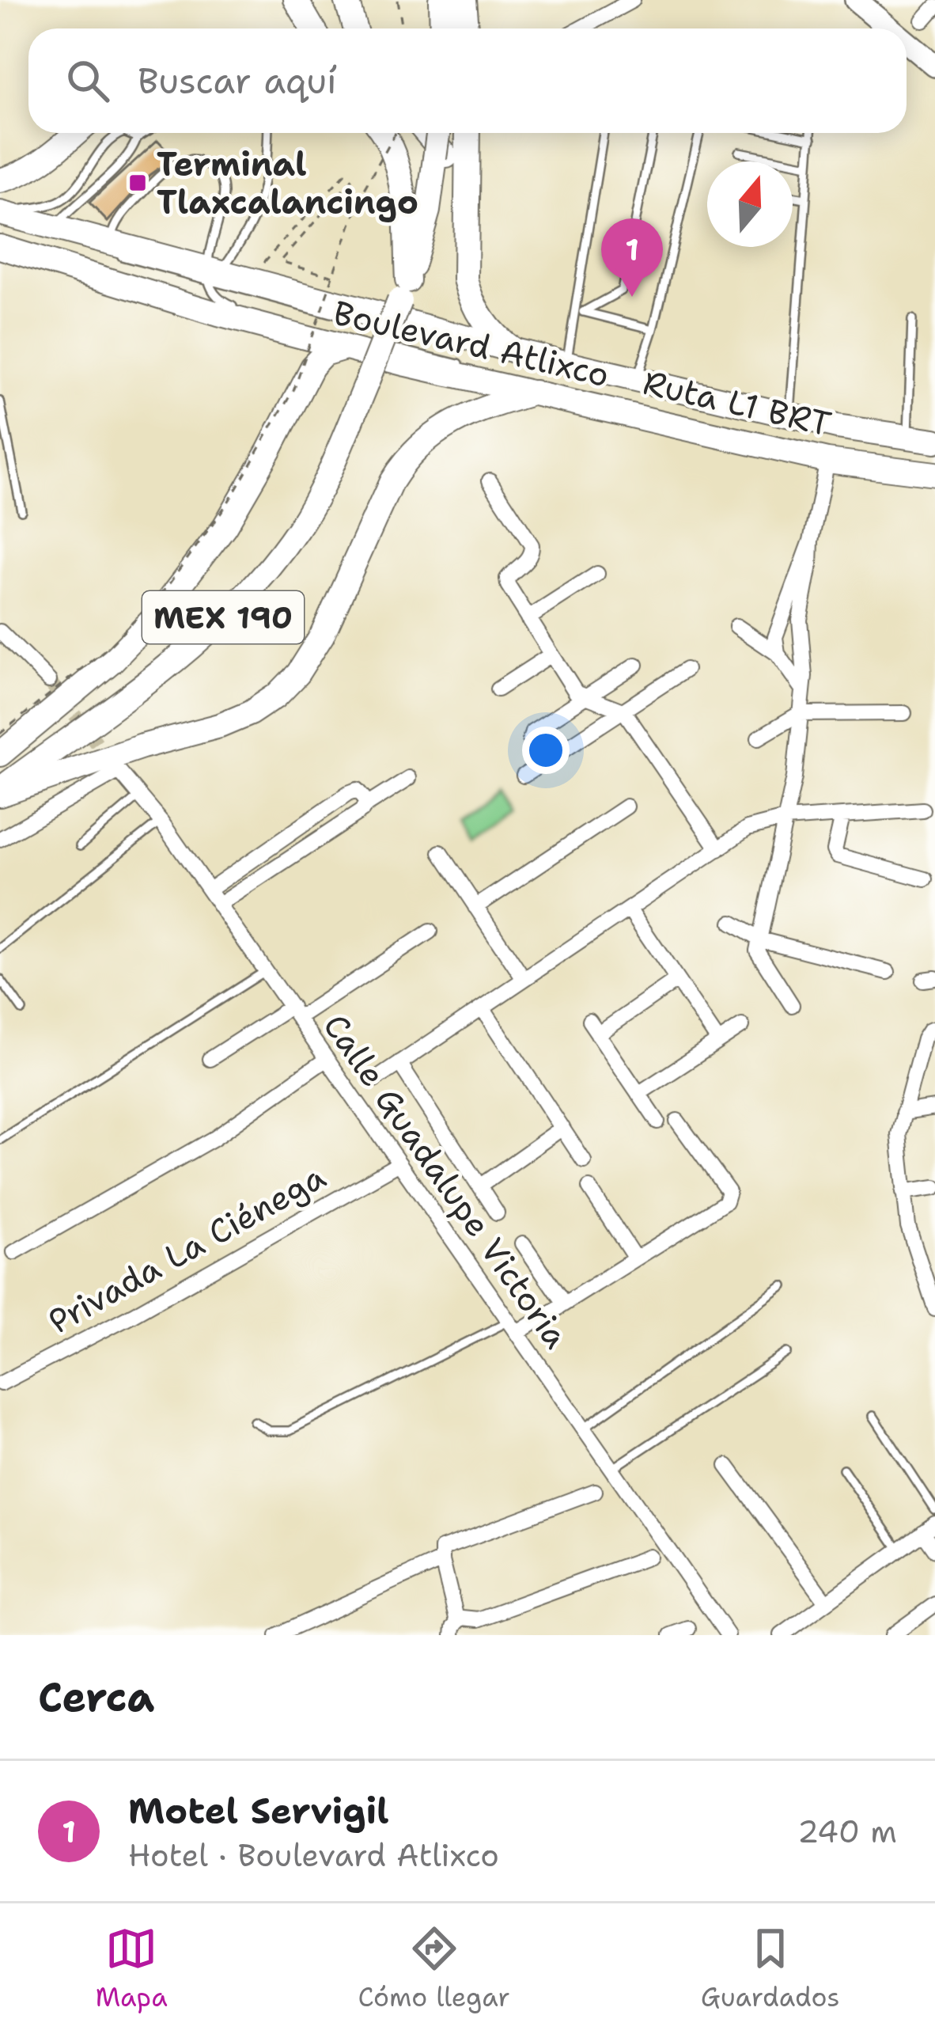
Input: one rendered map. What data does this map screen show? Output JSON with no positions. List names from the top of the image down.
{
  "streets": {
    "main road": ["Boulevard Atlixco", "MEX 190"],
    "street": ["Calle Guadalupe Victoria", "Privada La Ciénega"],
    "lane": ["Ruta L1 BRT"]
  },
  "crossings": [
    ["Boulevard Atlixco", "Ruta L1 BRT"],
    ["Calle Guadalupe Victoria", "Privada La Ciénega"]
  ],
  "places": {
    "transit": ["Terminal Tlaxcalancingo"]
  },
  "north": "top",
  "page": {
    "search": "Buscar aquí",
    "pins": "1",
    "heading": "Cerca",
    "list": [
      {
        "mark": "1",
        "name": "Motel Servigil",
        "note": "Hotel · Boulevard Atlixco",
        "value": "240 m"
      }
    ],
    "nav": ["Mapa", "Cómo llegar", "Guardados"]
  }
}
